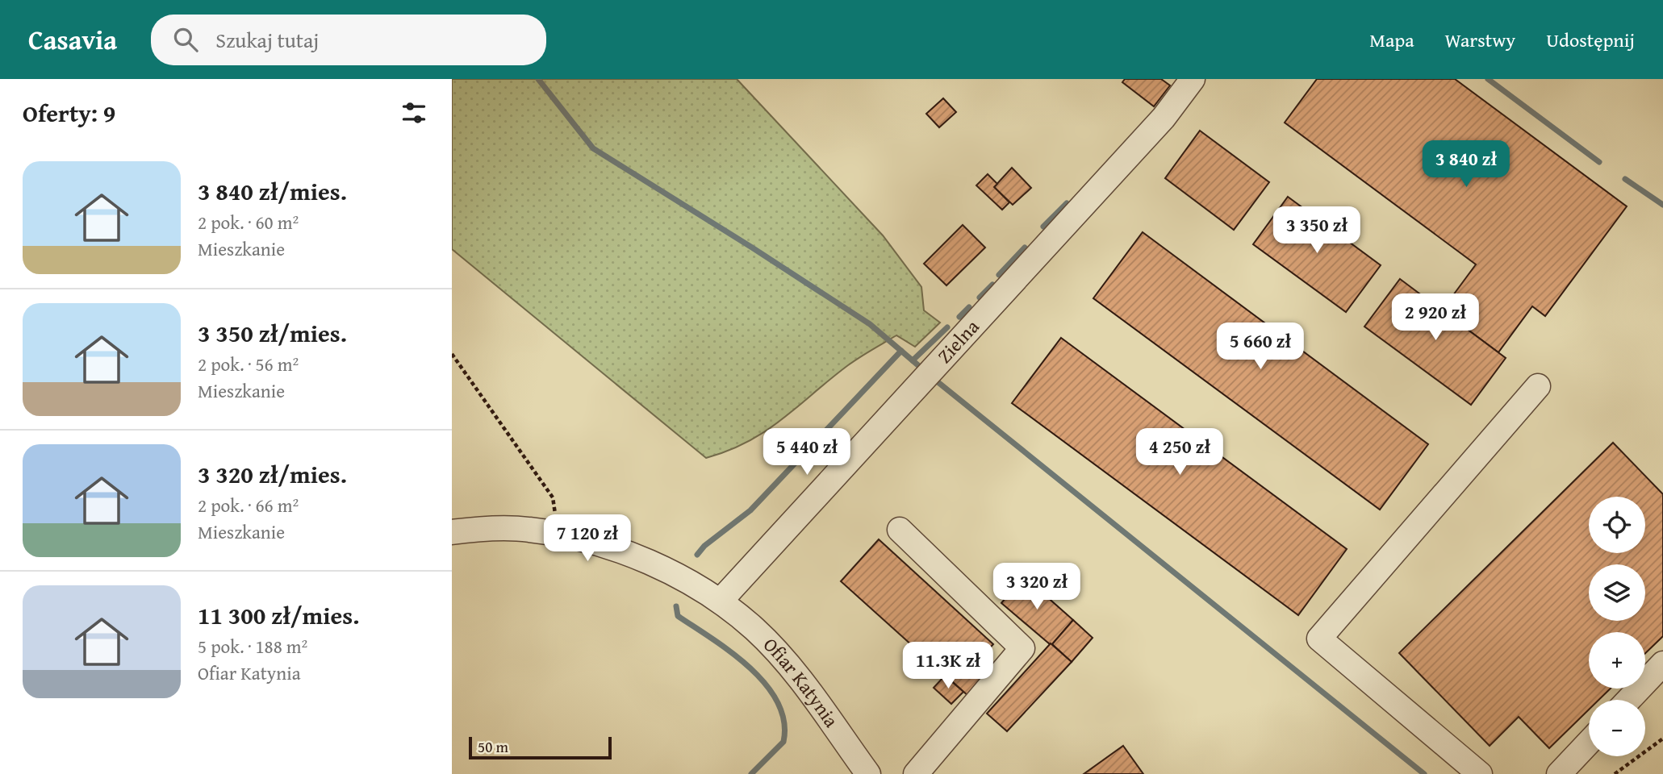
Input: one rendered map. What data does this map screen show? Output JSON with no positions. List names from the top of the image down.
{
  "streets": {
    "street": ["Zielna", "Ofiar Katynia"]
  },
  "crossings": [
    ["Zielna", "Ofiar Katynia"]
  ],
  "scale_bar": "50 m",
  "page": {
    "header": "Casavia",
    "search": "Szukaj tutaj",
    "nav": ["Mapa", "Warstwy", "Udostępnij"],
    "heading": "Oferty: 9",
    "price": [
      "3 840 zł",
      "3 350 zł",
      "2 920 zł",
      "5 660 zł",
      "5 440 zł",
      "4 250 zł",
      "7 120 zł",
      "3 320 zł",
      "11.3K zł"
    ],
    "list": [
      {
        "name": "3 840 zł/mies.",
        "note": "2 pok. · 60 m² · Mieszkanie"
      },
      {
        "name": "3 350 zł/mies.",
        "note": "2 pok. · 56 m² · Mieszkanie"
      },
      {
        "name": "3 320 zł/mies.",
        "note": "2 pok. · 66 m² · Mieszkanie"
      },
      {
        "name": "11 300 zł/mies.",
        "note": "5 pok. · 188 m² · Ofiar Katynia"
      }
    ],
    "map_buttons": ["+", "−"],
    "scale": "50 m"
  }
}
